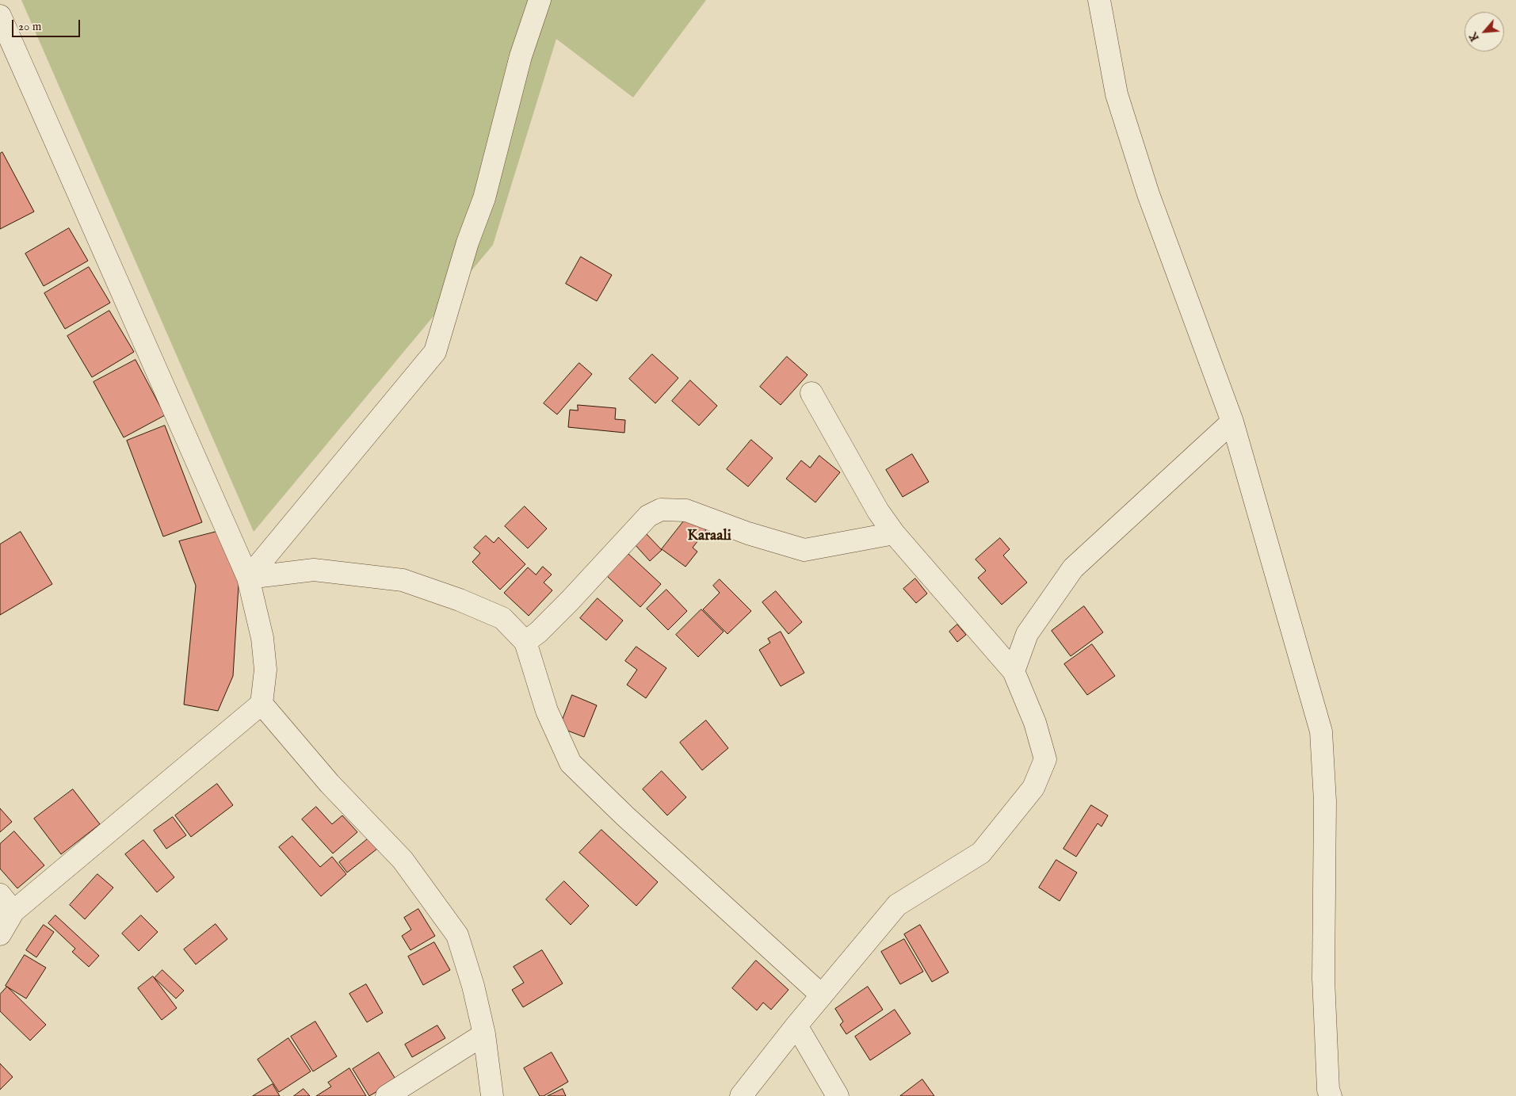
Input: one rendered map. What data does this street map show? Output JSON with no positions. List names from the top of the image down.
{
  "districts": ["Karaali"],
  "scale_bar": "20 m",
  "north": "bottom left"
}
